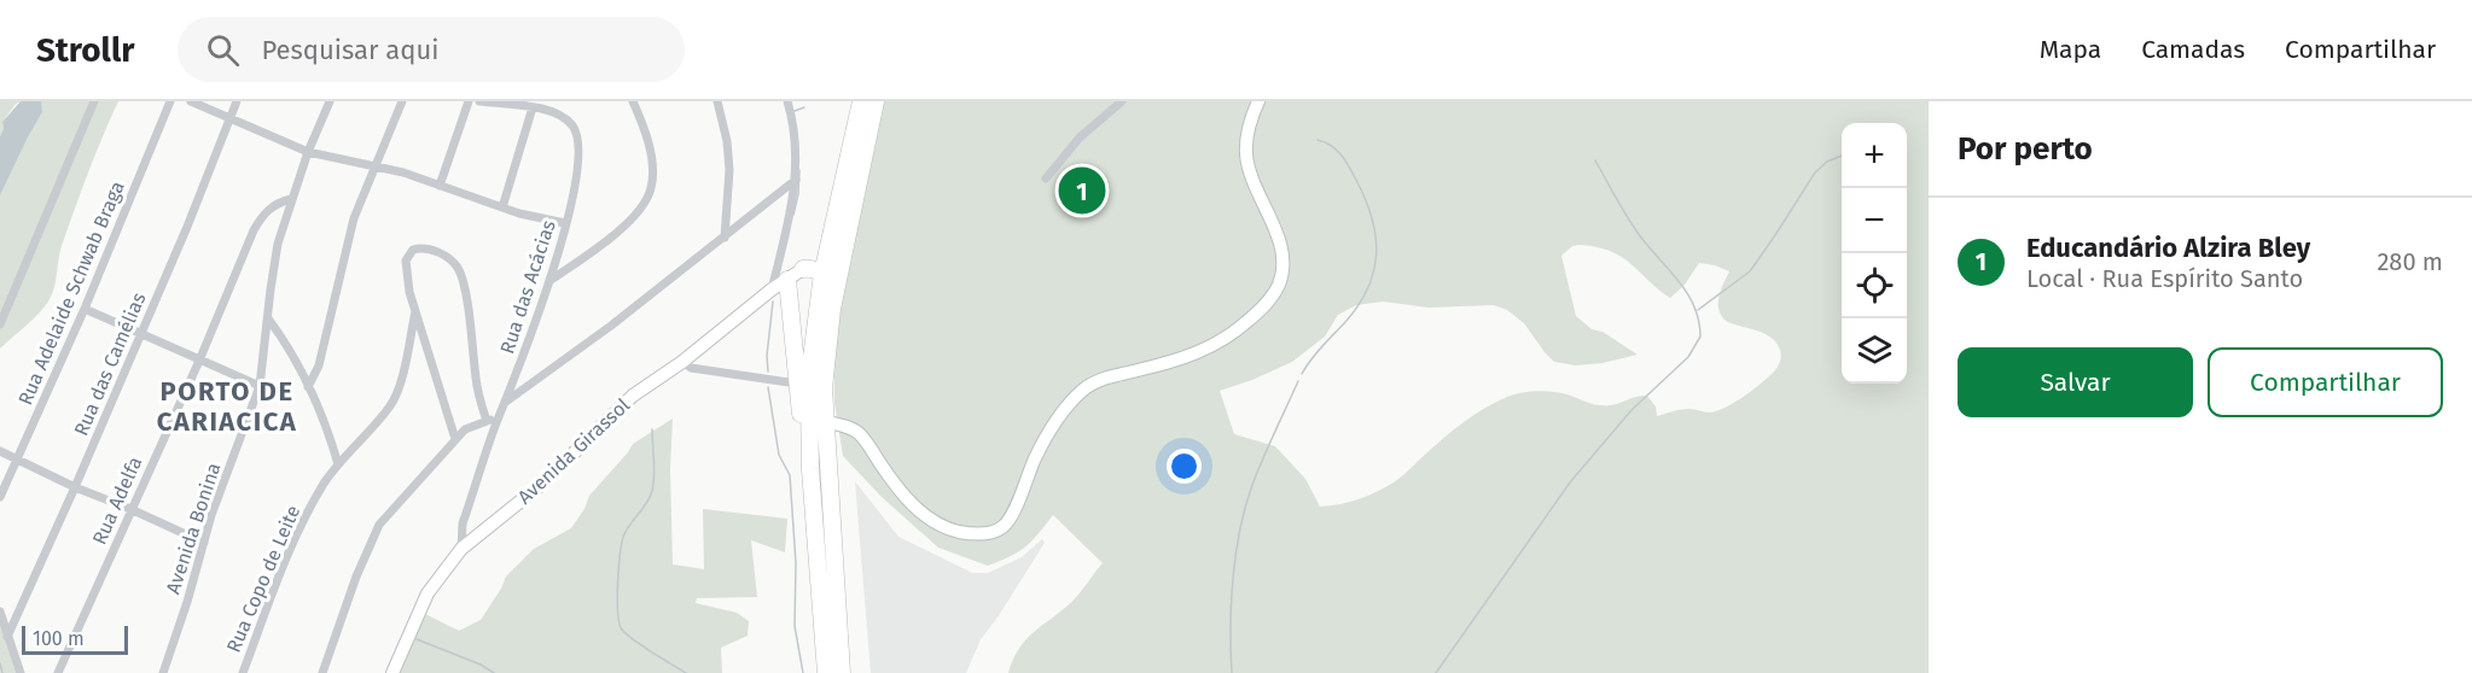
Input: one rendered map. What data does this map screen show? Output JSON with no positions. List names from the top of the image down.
{
  "streets": {
    "street": [
      "Rua das Acácias",
      "Rua Adelaide Schwab Braga",
      "Rua das Camélias",
      "Avenida Girassol",
      "Rua Adelfa",
      "Avenida Bonina",
      "Rua Copo de Leite"
    ]
  },
  "crossings": [
    ["Rua das Acácias", "Avenida Girassol"],
    ["Rua Adelfa", "Avenida Bonina"]
  ],
  "districts": ["PORTO DE CARIACICA"],
  "scale_bar": "100 m",
  "page": {
    "header": "Strollr",
    "search": "Pesquisar aqui",
    "nav": ["Mapa", "Camadas", "Compartilhar"],
    "heading": "Por perto",
    "map_buttons": ["+", "−"],
    "pins": "1",
    "list": [
      {
        "mark": "1",
        "name": "Educandário Alzira Bley",
        "note": "Local · Rua Espírito Santo",
        "value": "280 m"
      }
    ],
    "buttons": ["Salvar", "Compartilhar"],
    "scale": "100 m"
  }
}
